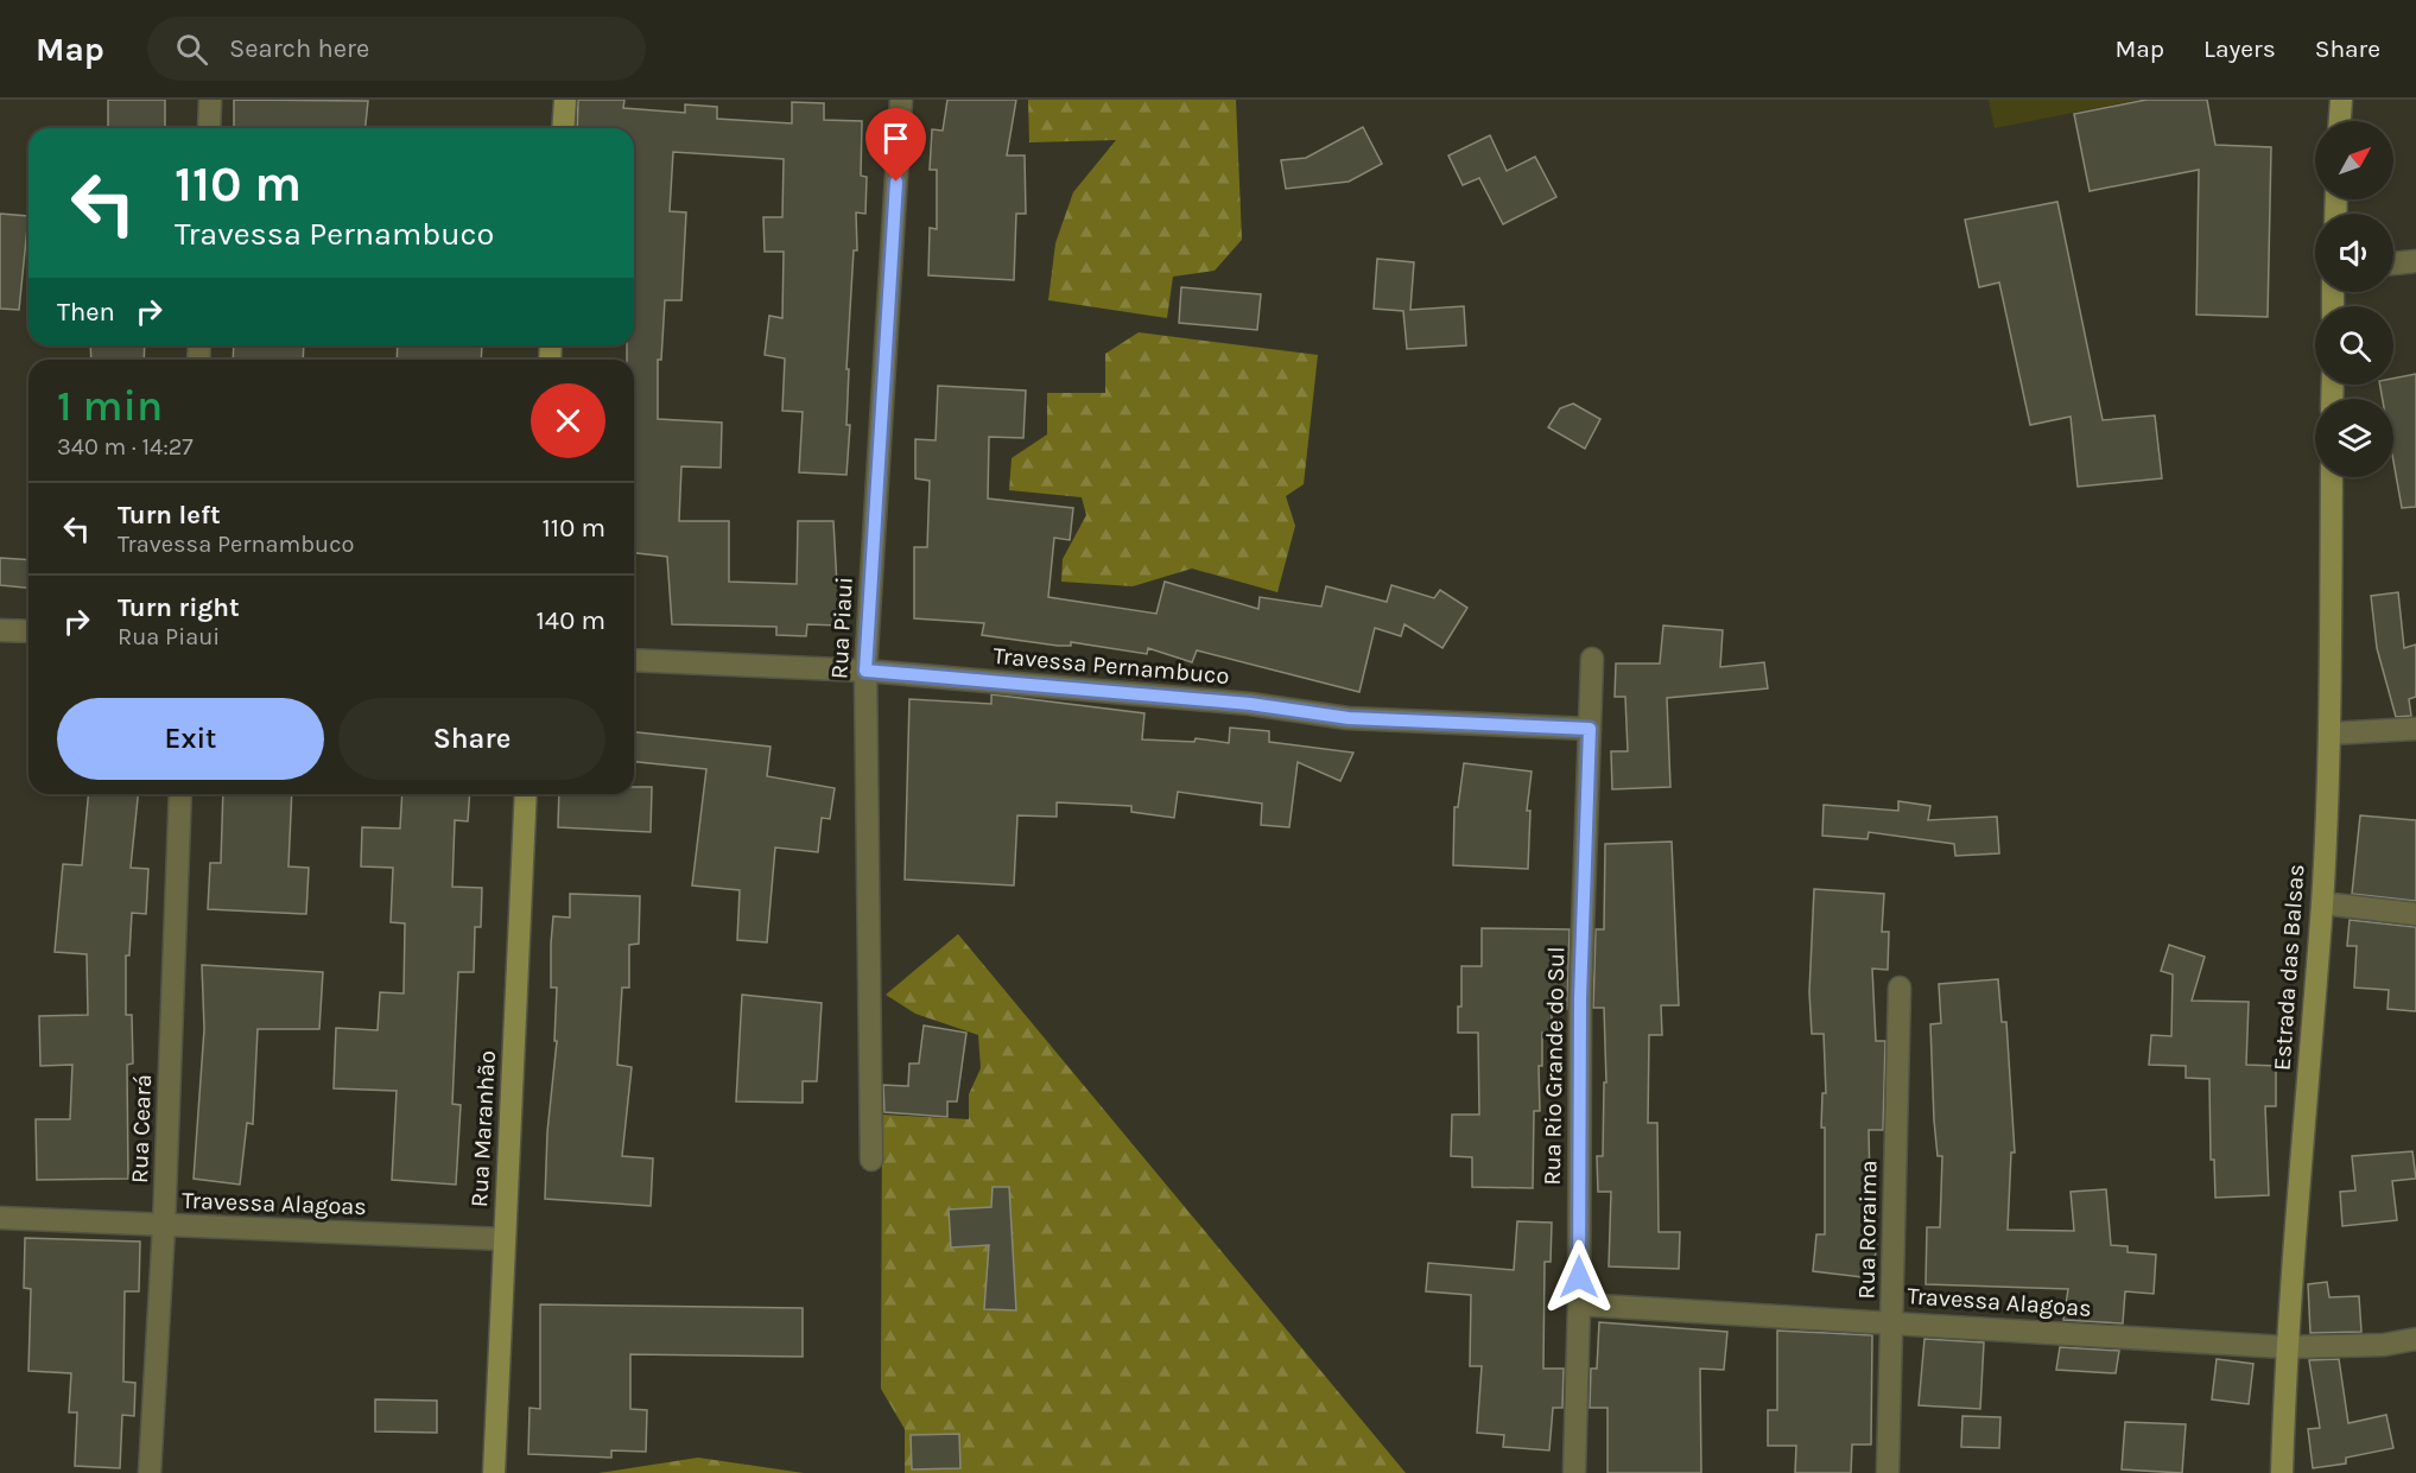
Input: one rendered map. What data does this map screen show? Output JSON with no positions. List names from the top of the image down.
{
  "streets": {
    "street": [
      "Rua Piaui",
      "Travessa Pernambuco",
      "Estrada das Balsas",
      "Rua Rio Grande do Sul",
      "Rua Ceará",
      "Rua Maranhão",
      "Travessa Alagoas",
      "Rua Roraima"
    ]
  },
  "crossings": [
    ["Rua Piaui", "Travessa Pernambuco"],
    ["Travessa Pernambuco", "Rua Rio Grande do Sul"],
    ["Estrada das Balsas", "Travessa Alagoas"],
    ["Rua Rio Grande do Sul", "Travessa Alagoas"],
    ["Rua Ceará", "Travessa Alagoas"],
    ["Rua Maranhão", "Travessa Alagoas"],
    ["Travessa Alagoas", "Rua Roraima"]
  ],
  "north": "top right",
  "page": {
    "header": "Map",
    "search": "Search here",
    "nav": ["Map", "Layers", "Share"],
    "turn": ["110 m", "Travessa Pernambuco"],
    "then": "Then",
    "heading": ["1 min", "340 m · 14:27"],
    "list": [
      {
        "name": "Turn left",
        "note": "Travessa Pernambuco",
        "value": "110 m"
      },
      {
        "name": "Turn right",
        "note": "Rua Piaui",
        "value": "140 m"
      }
    ],
    "buttons": ["Exit", "Share"]
  }
}
